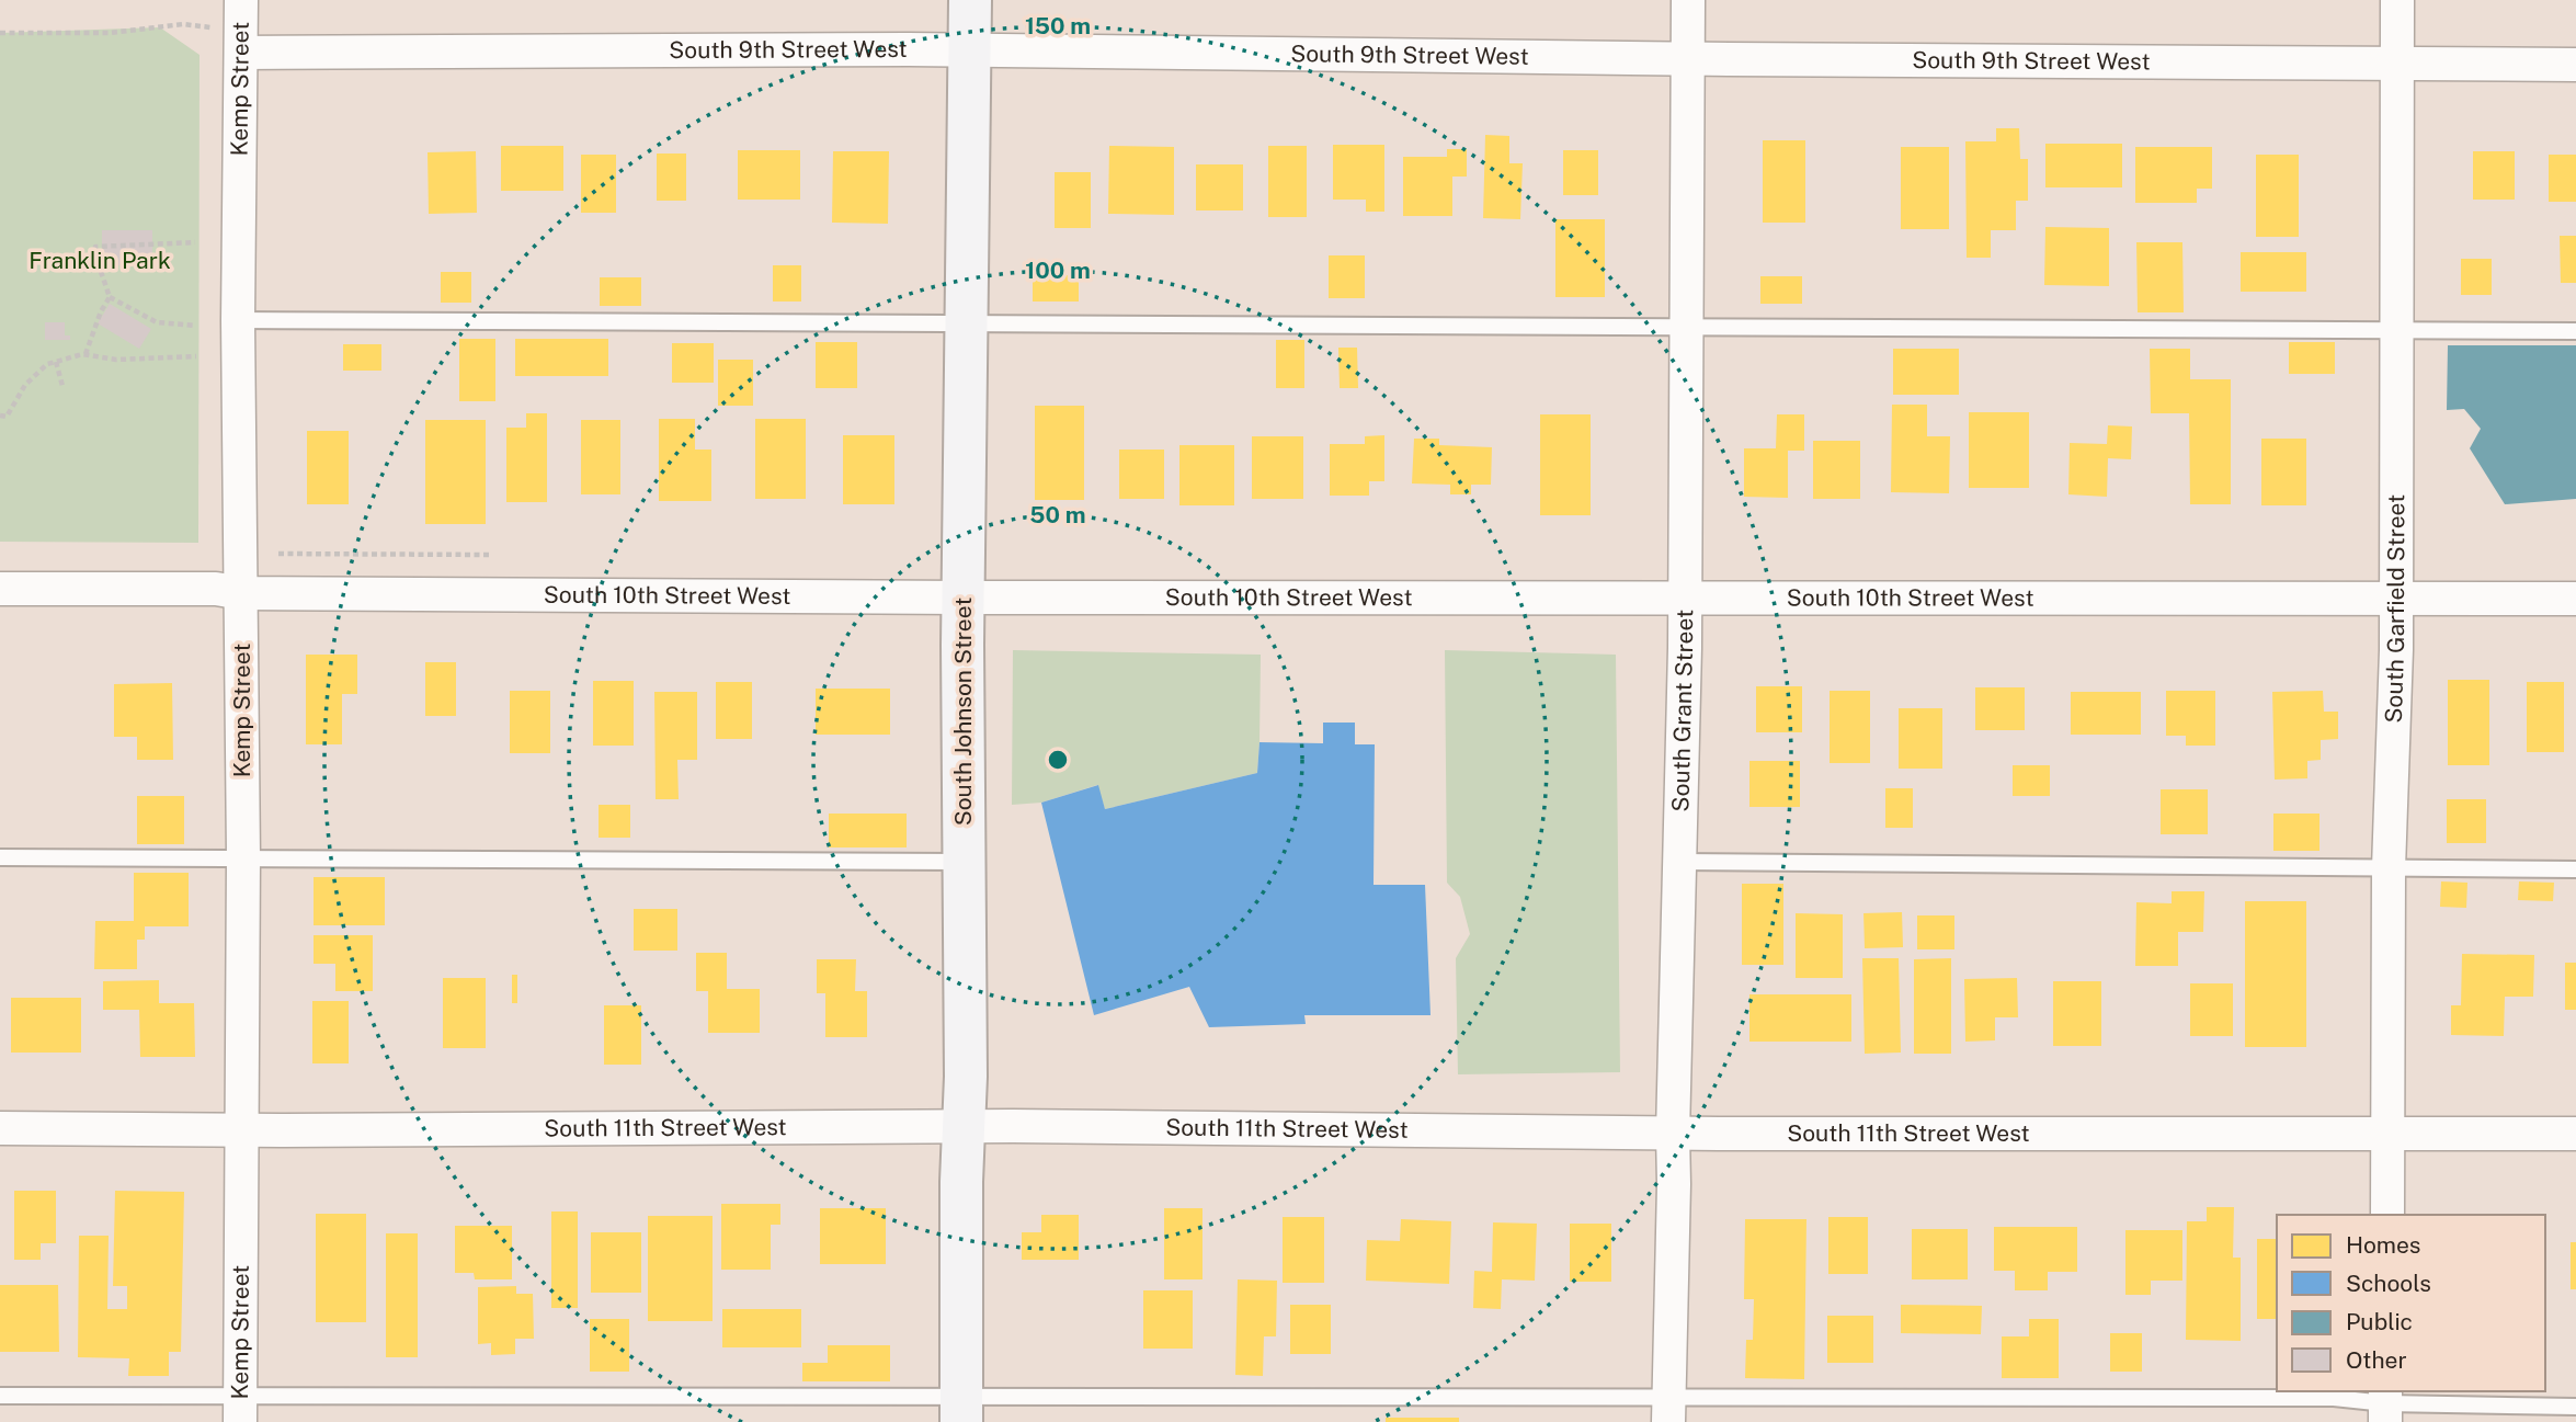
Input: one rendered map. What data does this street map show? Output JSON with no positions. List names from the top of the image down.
{
  "streets": {
    "street": [
      "South 9th Street West",
      "Kemp Street",
      "South 10th Street West",
      "South Garfield Street",
      "South Johnson Street",
      "South Grant Street",
      "South 11th Street West"
    ]
  },
  "crossings": [
    ["South 9th Street West", "Kemp Street"],
    ["South 9th Street West", "South Garfield Street"],
    ["South 9th Street West", "South Johnson Street"],
    ["South 9th Street West", "South Grant Street"],
    ["Kemp Street", "South 10th Street West"],
    ["Kemp Street", "South 11th Street West"],
    ["South 10th Street West", "South Garfield Street"],
    ["South 10th Street West", "South Johnson Street"],
    ["South 10th Street West", "South Grant Street"],
    ["South Garfield Street", "South 11th Street West"],
    ["South Johnson Street", "South 11th Street West"],
    ["South Grant Street", "South 11th Street West"]
  ],
  "parks": ["Franklin Park"],
  "legend": [
    "Homes",
    "Schools",
    "Public",
    "Other"
  ],
  "rings": ["150 m", "100 m", "50 m"]
}
